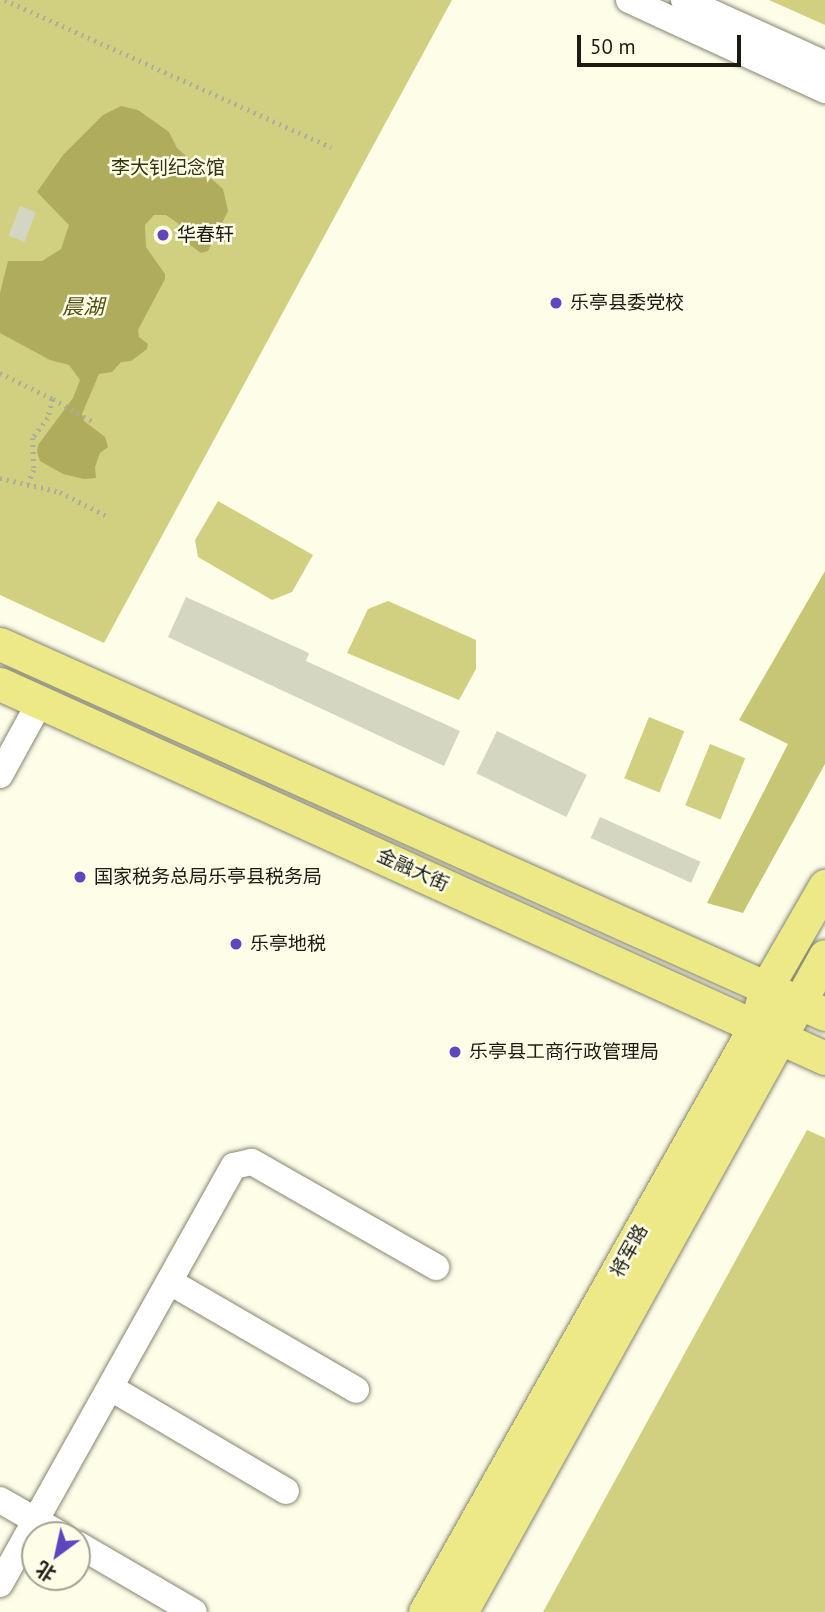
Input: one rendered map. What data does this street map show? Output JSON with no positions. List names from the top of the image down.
{
  "streets": {
    "main road": ["金融大街", "将军路"]
  },
  "crossings": [
    ["金融大街", "将军路"]
  ],
  "water": ["晨湖"],
  "parks": ["李大钊纪念馆"],
  "places": [
    "华春轩",
    "乐亭县委党校",
    "国家税务总局乐亭县税务局",
    "乐亭地税",
    "乐亭县工商行政管理局"
  ],
  "scale_bar": "50 m",
  "north": "bottom left"
}
